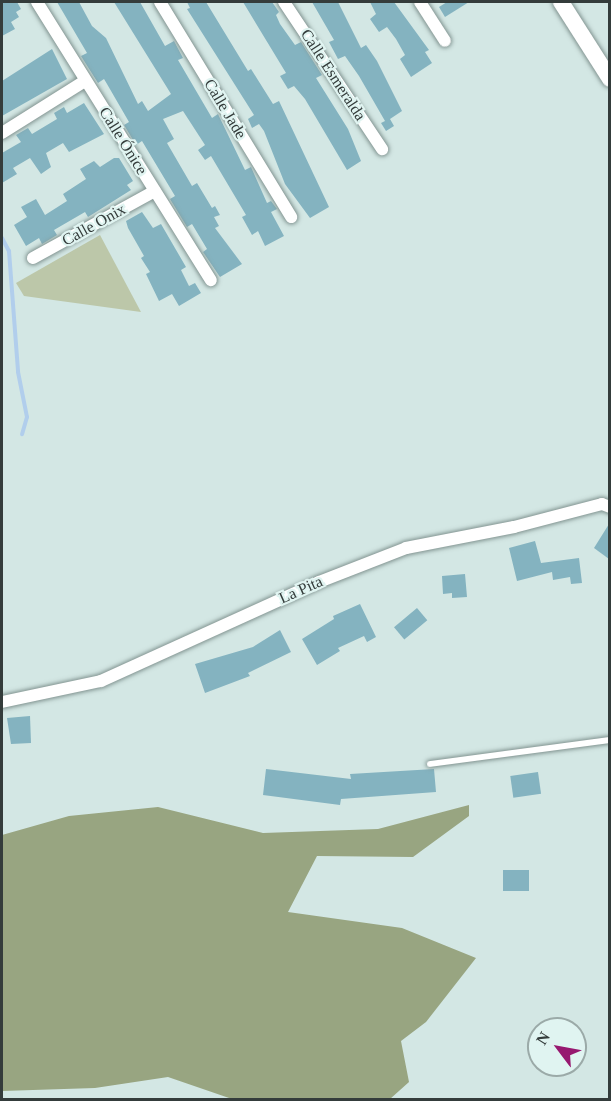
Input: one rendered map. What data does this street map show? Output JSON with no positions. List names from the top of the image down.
{
  "streets": {
    "street": [
      "Calle Esmeralda",
      "Calle Jade",
      "Calle Ónice",
      "Calle Onix",
      "La Pita"
    ]
  },
  "crossings": [
    ["Calle Ónice", "Calle Onix"]
  ],
  "north": "top left"
}
